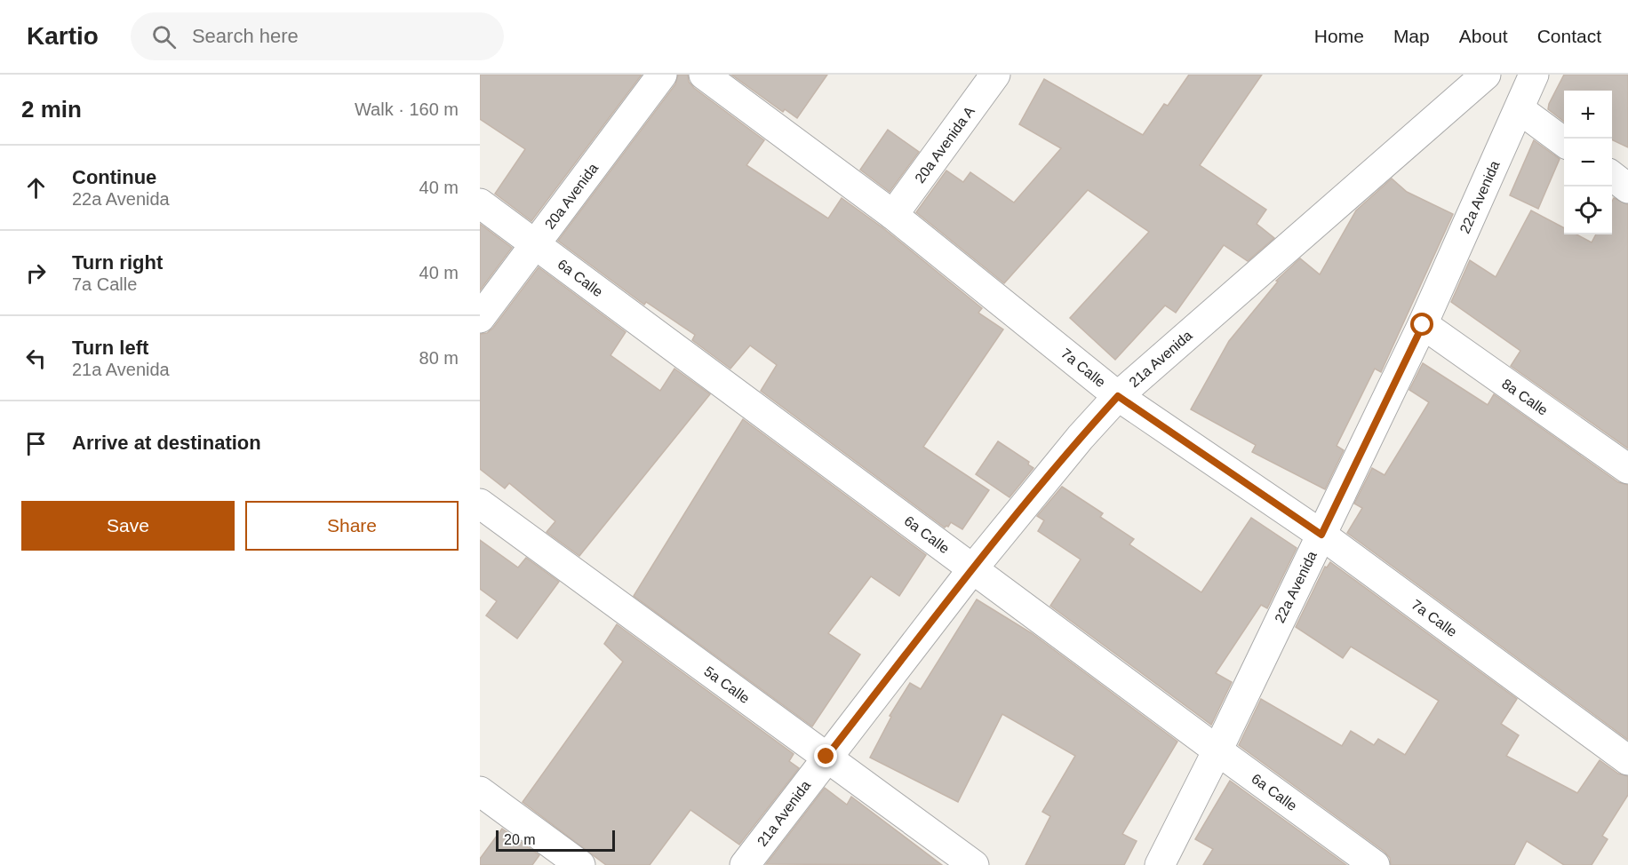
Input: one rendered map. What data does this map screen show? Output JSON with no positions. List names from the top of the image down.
{
  "streets": {
    "street": [
      "20a Avenida A",
      "20a Avenida",
      "22a Avenida",
      "6a Calle",
      "21a Avenida",
      "7a Calle",
      "8a Calle",
      "5a Calle"
    ]
  },
  "crossings": [
    ["20a Avenida A", "7a Calle"],
    ["20a Avenida", "6a Calle"],
    ["22a Avenida", "6a Calle"],
    ["22a Avenida", "7a Calle"],
    ["22a Avenida", "8a Calle"],
    ["6a Calle", "21a Avenida"],
    ["21a Avenida", "7a Calle"],
    ["21a Avenida", "5a Calle"]
  ],
  "scale_bar": "20 m",
  "page": {
    "header": "Kartio",
    "search": "Search here",
    "nav": [
      "Home",
      "Map",
      "About",
      "Contact"
    ],
    "heading": ["2 min", "Walk · 160 m"],
    "map_buttons": ["+", "−"],
    "list": [
      ["Continue", "22a Avenida", "40 m"],
      ["Turn right", "7a Calle", "40 m"],
      ["Turn left", "21a Avenida", "80 m"],
      "Arrive at destination"
    ],
    "buttons": ["Save", "Share"],
    "scale": "20 m"
  }
}
